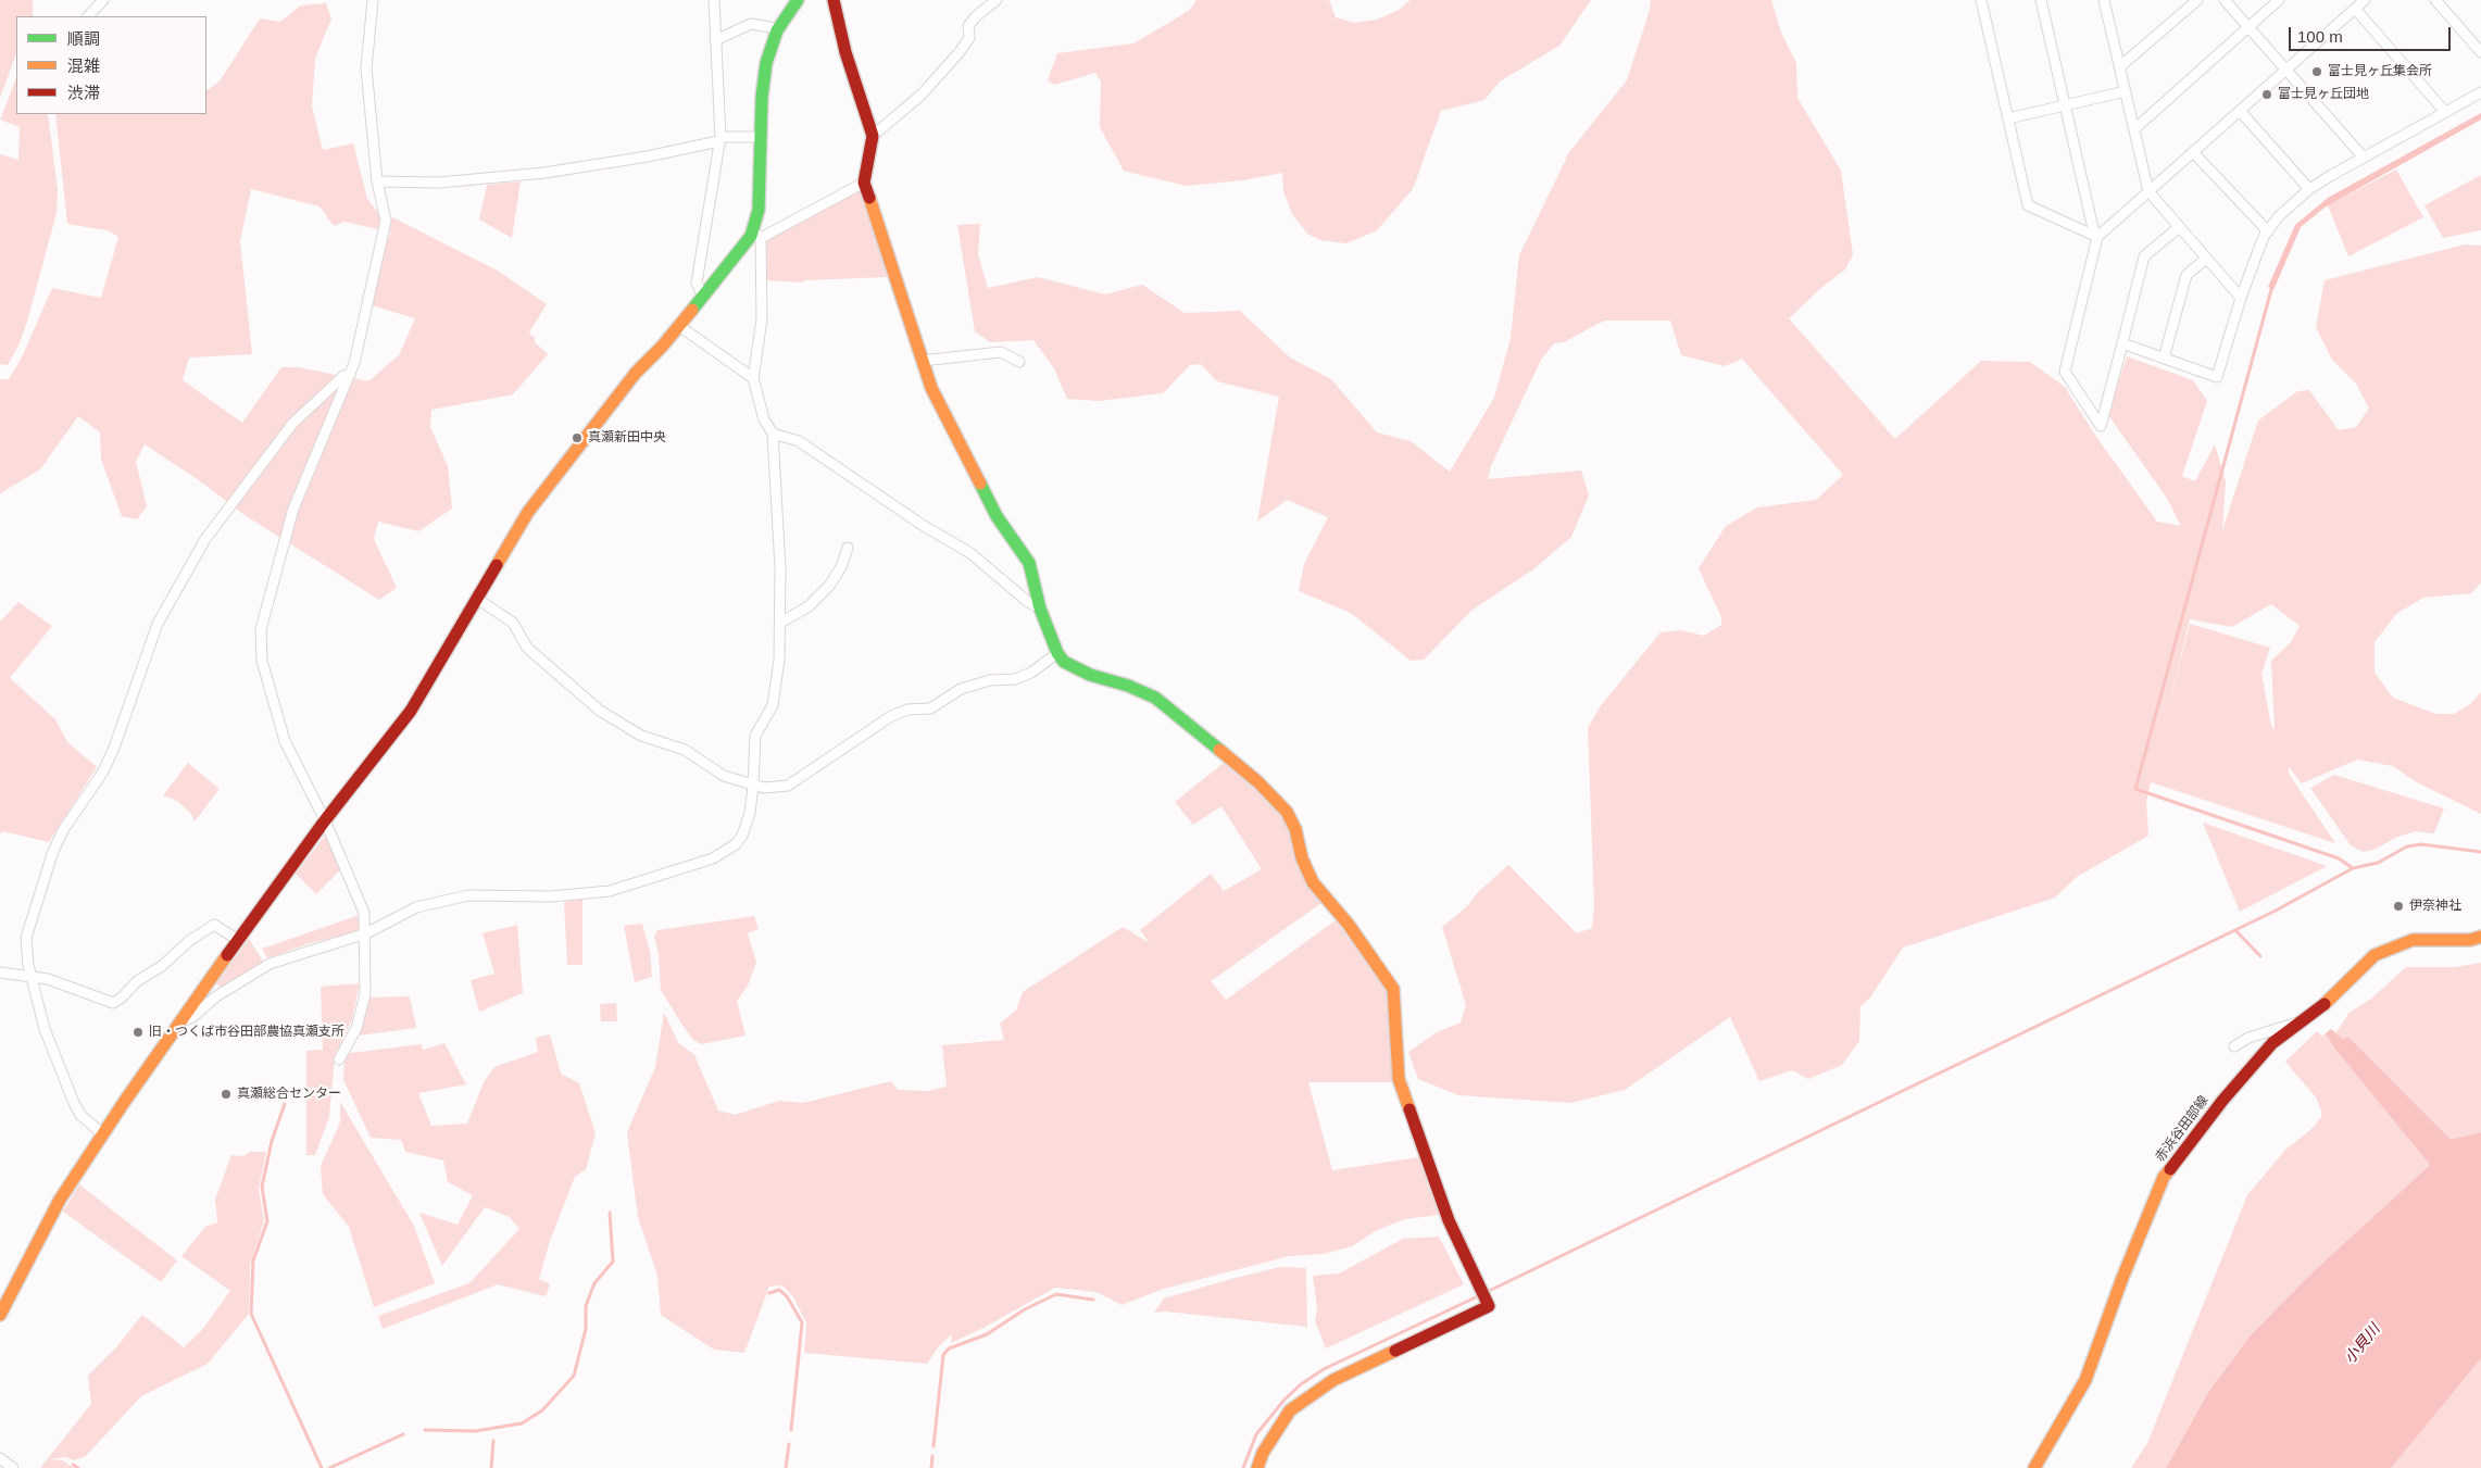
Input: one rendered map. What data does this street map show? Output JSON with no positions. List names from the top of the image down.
{
  "streets": {
    "street": ["赤浜谷田部線"]
  },
  "water": ["小貝川"],
  "places": [
    "富士見ヶ丘集会所",
    "富士見ヶ丘団地",
    "真瀬新田中央",
    "伊奈神社",
    "旧・つくば市谷田部農協真瀬支所",
    "真瀬総合センター"
  ],
  "legend": ["順調", "混雑", "渋滞"],
  "scale_bar": "100 m"
}
